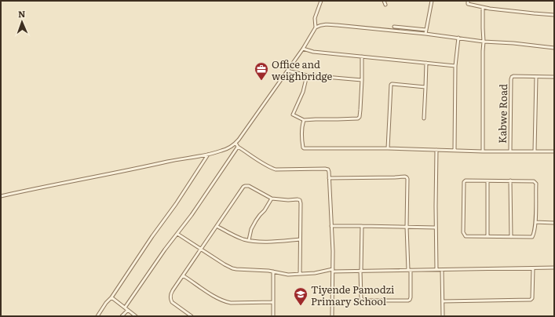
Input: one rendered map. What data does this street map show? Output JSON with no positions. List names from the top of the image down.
{
  "streets": {
    "street": ["Kabwe Road"]
  },
  "places": {
    "office": ["Office and weighbridge"],
    "school or university": ["Tiyende Pamodzi Primary School"]
  },
  "north": "top"
}
